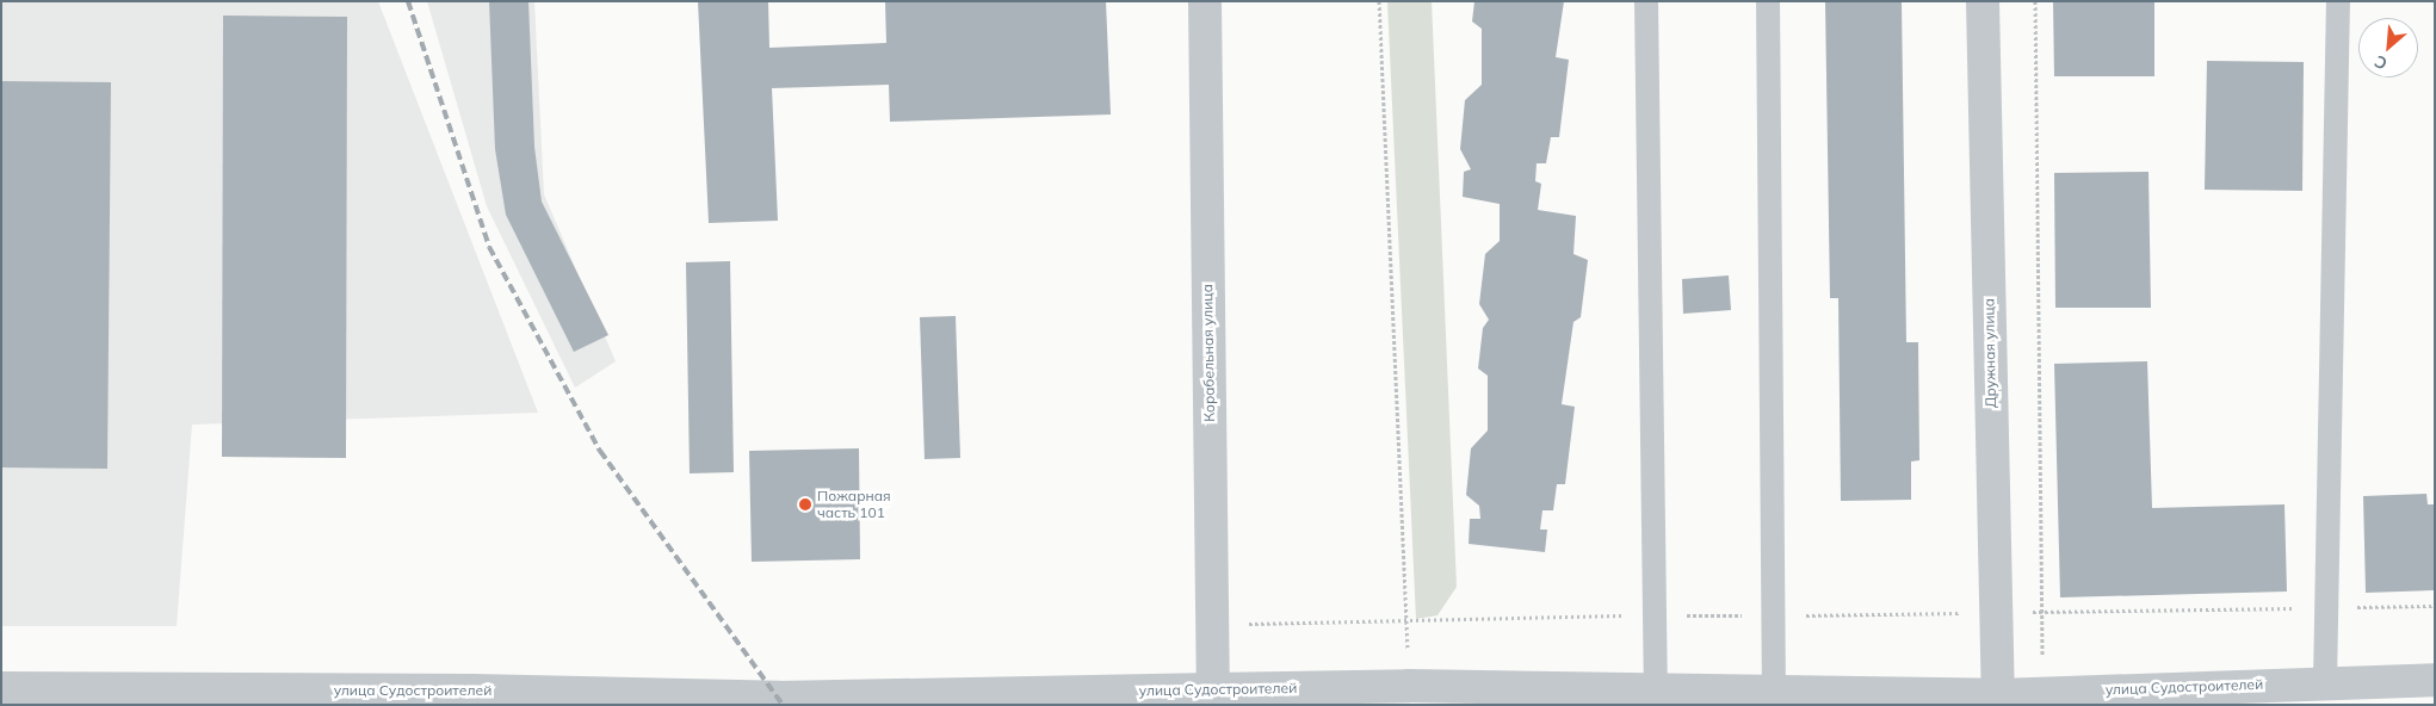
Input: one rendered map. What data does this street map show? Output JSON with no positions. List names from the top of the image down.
{
  "streets": {
    "street": ["Корабельная улица", "Дружная улица", "улица Судостроителей"]
  },
  "crossings": [
    ["Корабельная улица", "улица Судостроителей"],
    ["Дружная улица", "улица Судостроителей"]
  ],
  "places": ["Пожарная часть 101"],
  "north": "bottom left"
}
